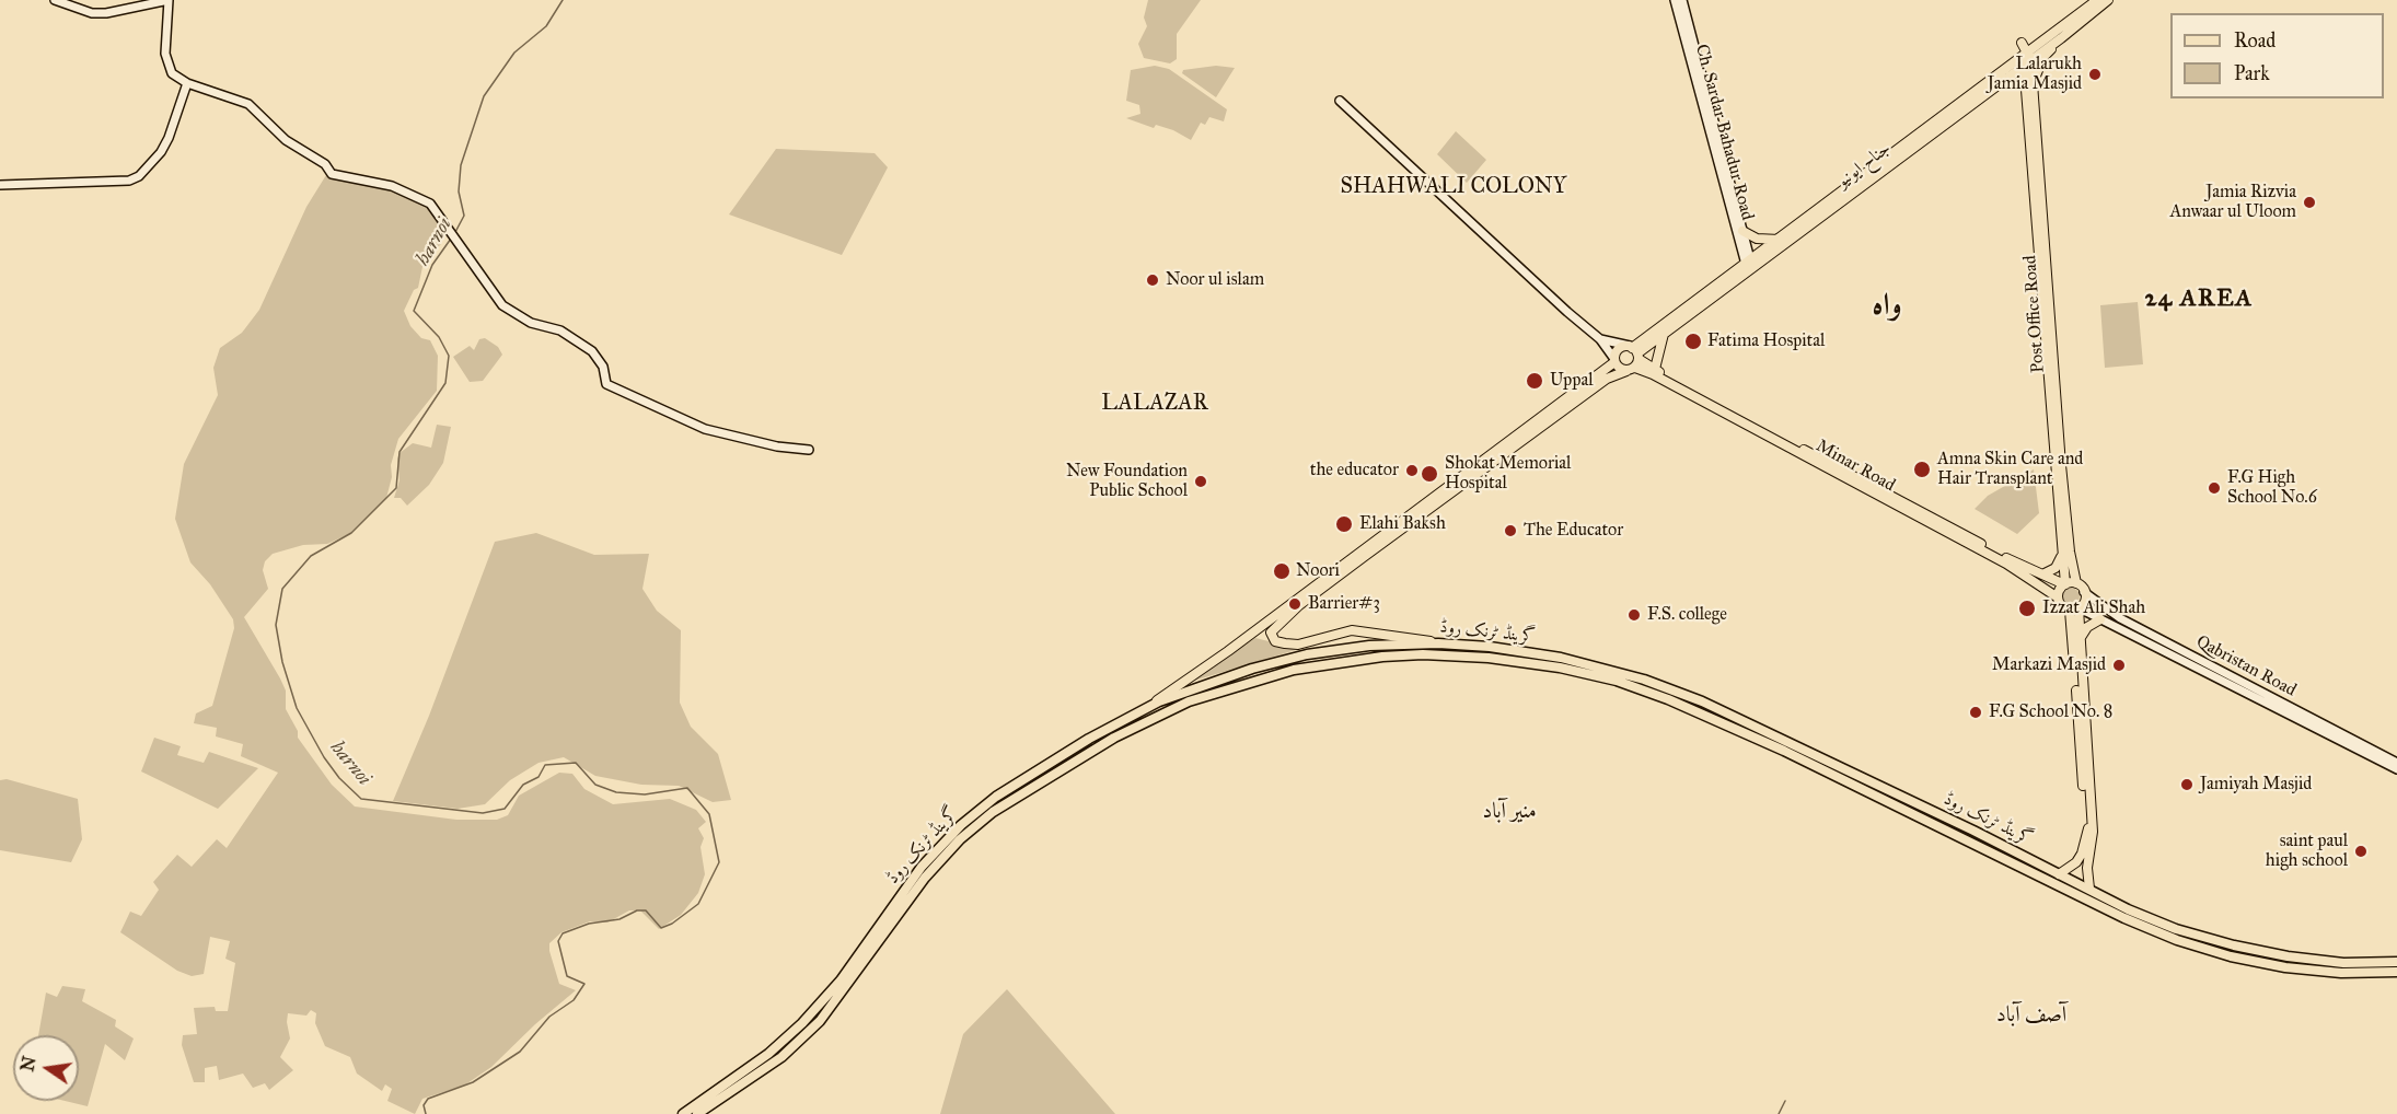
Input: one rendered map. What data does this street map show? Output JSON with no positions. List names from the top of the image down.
{
  "streets": {
    "highway": ["گرینڈ ٹرنک روڈ"],
    "main road": ["جناح ایونیو", "Post Office Road", "Minar Road"],
    "street": ["Ch. Sardar Bahadur Road", "Qabristan Road"]
  },
  "crossings": [
    ["Ch. Sardar Bahadur Road", "جناح ایونیو"],
    ["جناح ایونیو", "Post Office Road"],
    ["جناح ایونیو", "Minar Road"],
    ["Post Office Road", "Minar Road"],
    ["Post Office Road", "Qabristan Road"],
    ["Minar Road", "Qabristan Road"]
  ],
  "districts": [
    "SHAHWALI COLONY",
    "24 AREA",
    "واہ",
    "LALAZAR",
    "منیر آباد",
    "آصف آباد"
  ],
  "water": ["harnoi"],
  "places": [
    "Lalarukh Jamia Masjid",
    "Jamia Rizvia Anwaar ul Uloom",
    "Noor ul islam",
    "Fatima Hospital",
    "Uppal",
    "Amna Skin Care and Hair Transplant",
    "the educator",
    "Shokat Memorial Hospital",
    "New Foundation Public School",
    "F.G High School No.6",
    "Elahi Baksh",
    "The Educator",
    "Noori",
    "Barrier#3",
    "Izzat Ali Shah",
    "F.S. college",
    "Markazi Masjid",
    "F.G School No. 8",
    "Jamiyah Masjid",
    "saint paul high school"
  ],
  "legend": ["Road", "Park"],
  "north": "left"
}
